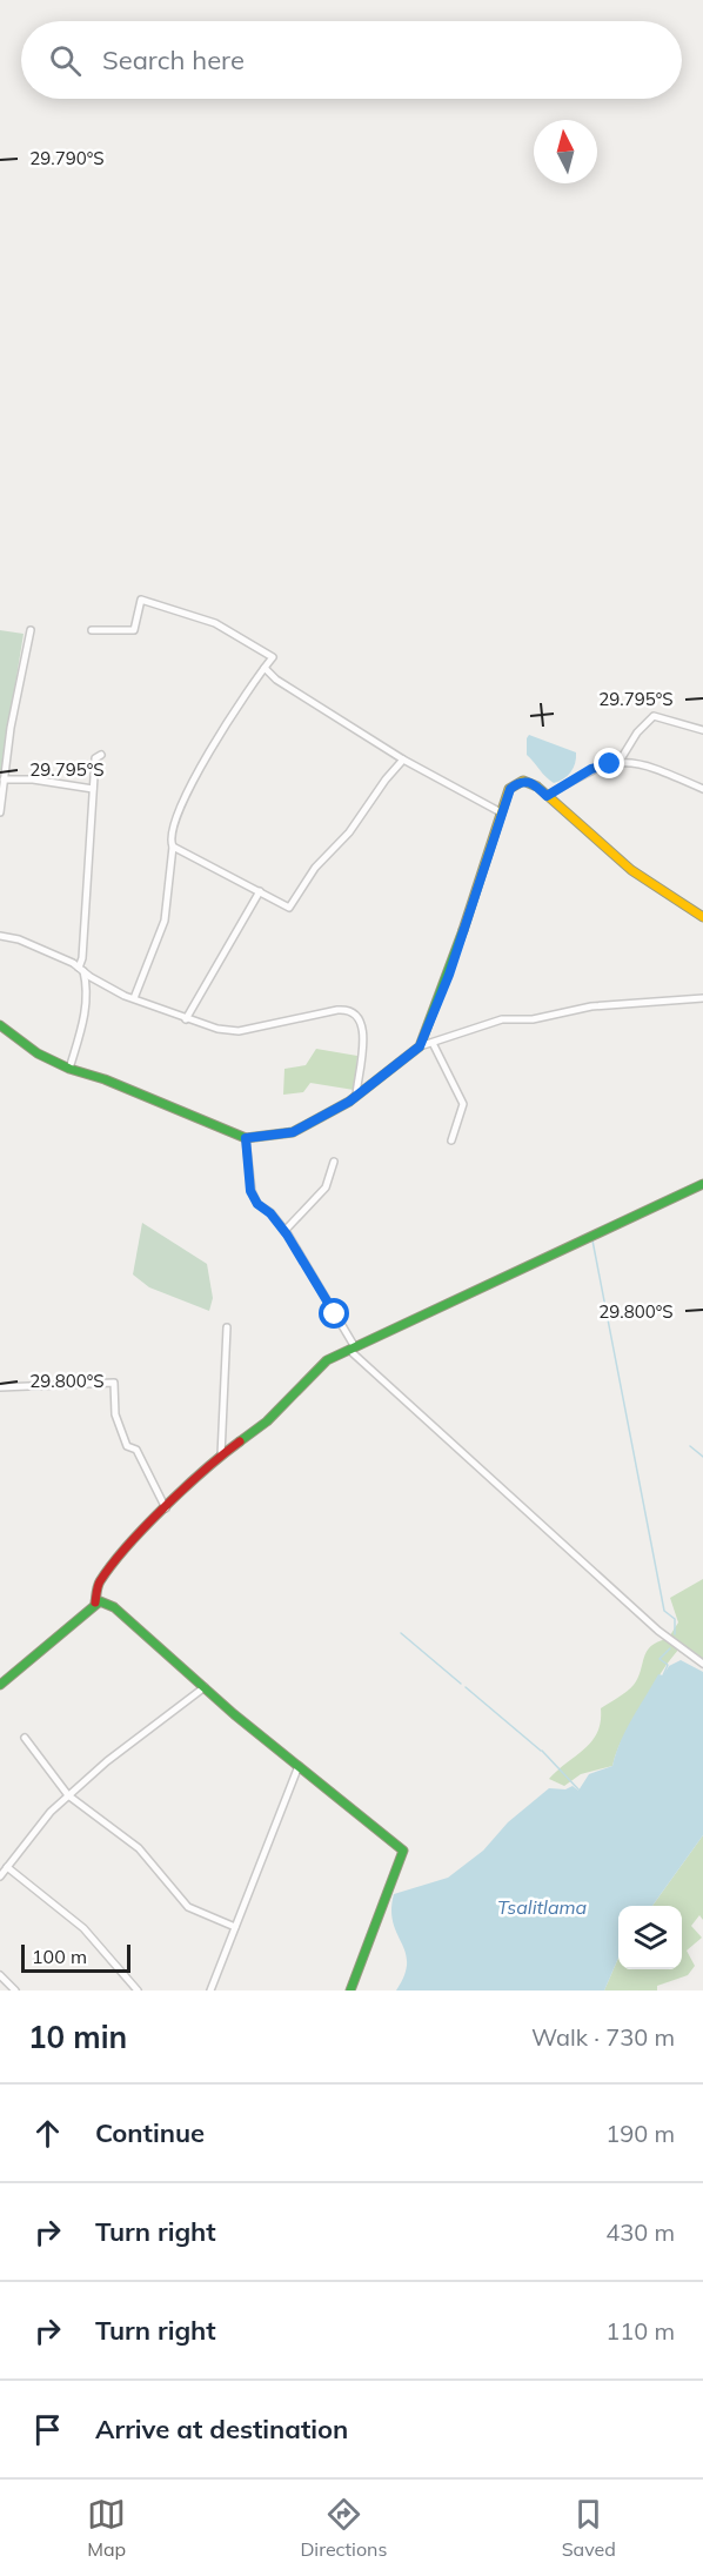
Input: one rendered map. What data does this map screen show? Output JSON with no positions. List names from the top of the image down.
{
  "water": ["Tsalitlama"],
  "scale_bar": "100 m",
  "north": "top",
  "page": {
    "search": "Search here",
    "scale": "100 m",
    "heading": ["10 min", "Walk · 730 m"],
    "list": [
      ["Continue", "190 m"],
      ["Turn right", "430 m"],
      ["Turn right", "110 m"],
      "Arrive at destination"
    ],
    "nav": ["Map", "Directions", "Saved"]
  },
  "coordinates": ["29.790°S", "29.795°S", "29.800°S"]
}
